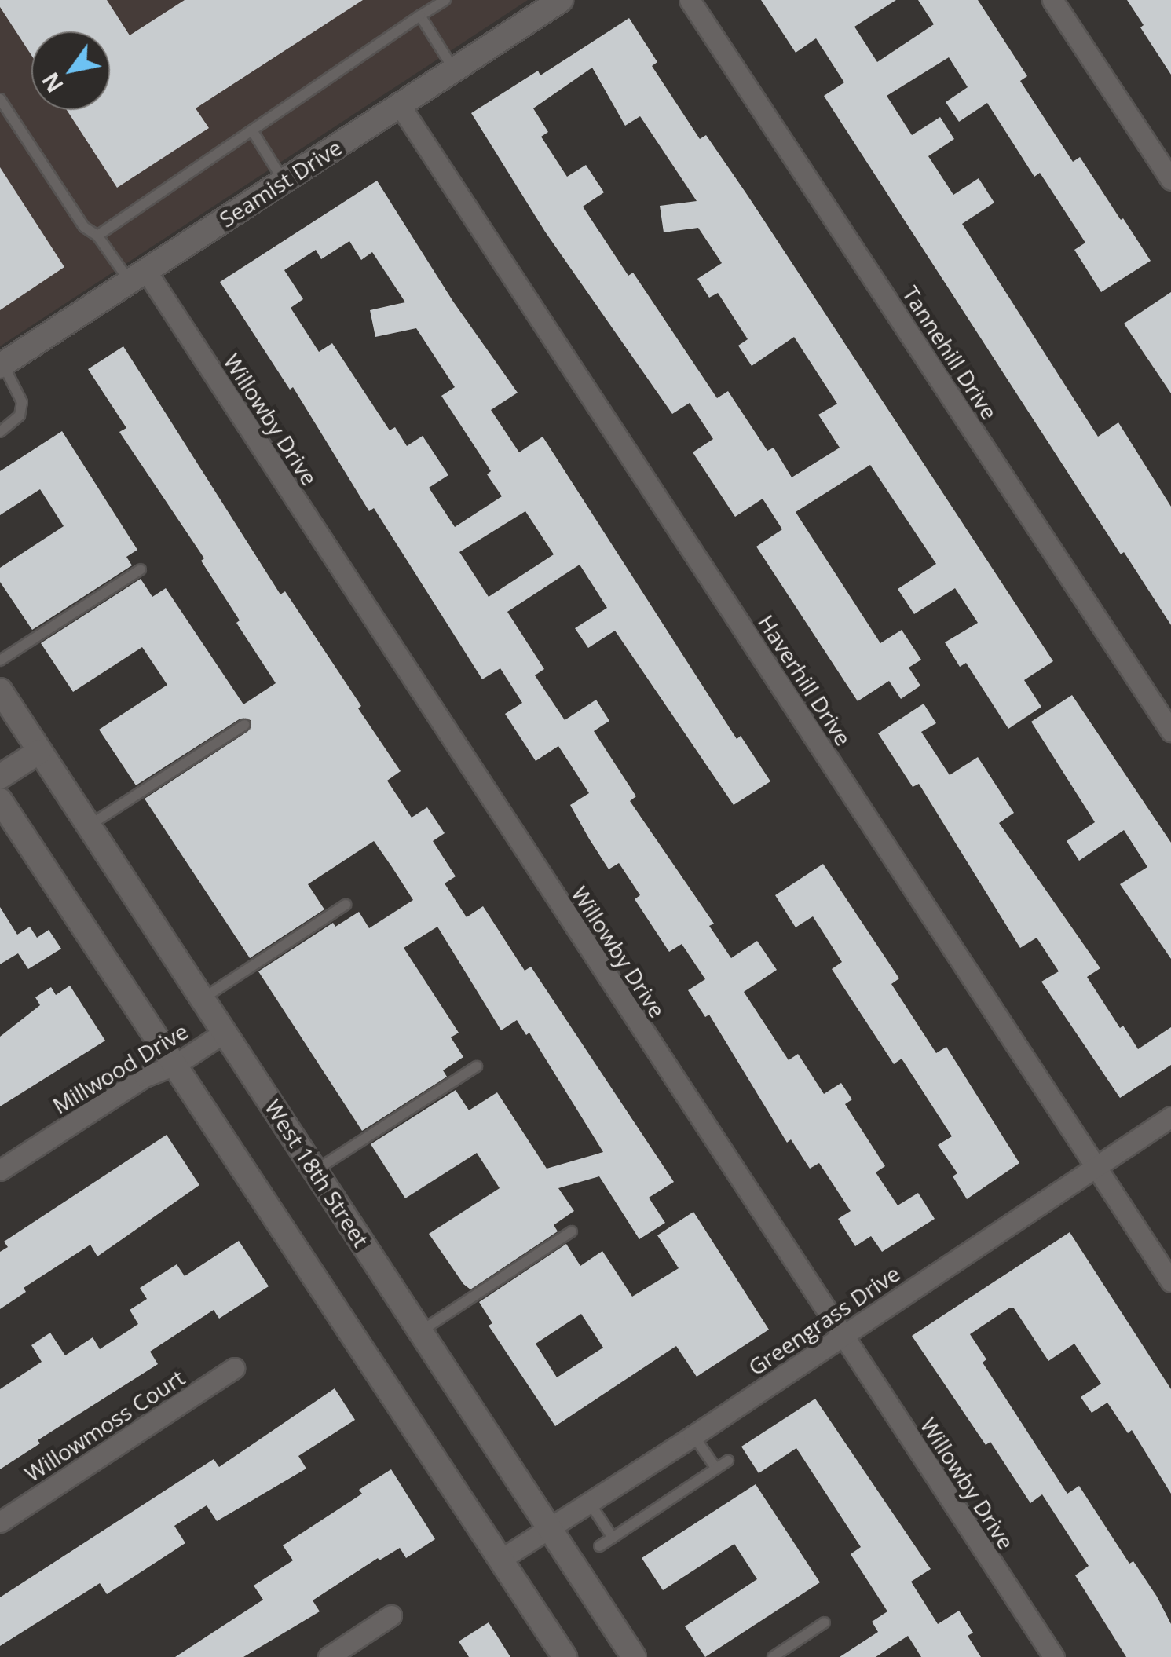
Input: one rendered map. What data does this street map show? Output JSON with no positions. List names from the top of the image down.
{
  "streets": {
    "main road": ["Seamist Drive", "West 18th Street"],
    "street": [
      "Tannehill Drive",
      "Willowby Drive",
      "Haverhill Drive",
      "Millwood Drive",
      "Greengrass Drive",
      "Willowmoss Court"
    ]
  },
  "crossings": [
    ["Seamist Drive", "Willowby Drive"],
    ["Seamist Drive", "Haverhill Drive"],
    ["Willowby Drive", "Greengrass Drive"],
    ["Haverhill Drive", "Greengrass Drive"],
    ["Millwood Drive", "West 18th Street"],
    ["West 18th Street", "Greengrass Drive"]
  ],
  "north": "bottom left"
}
